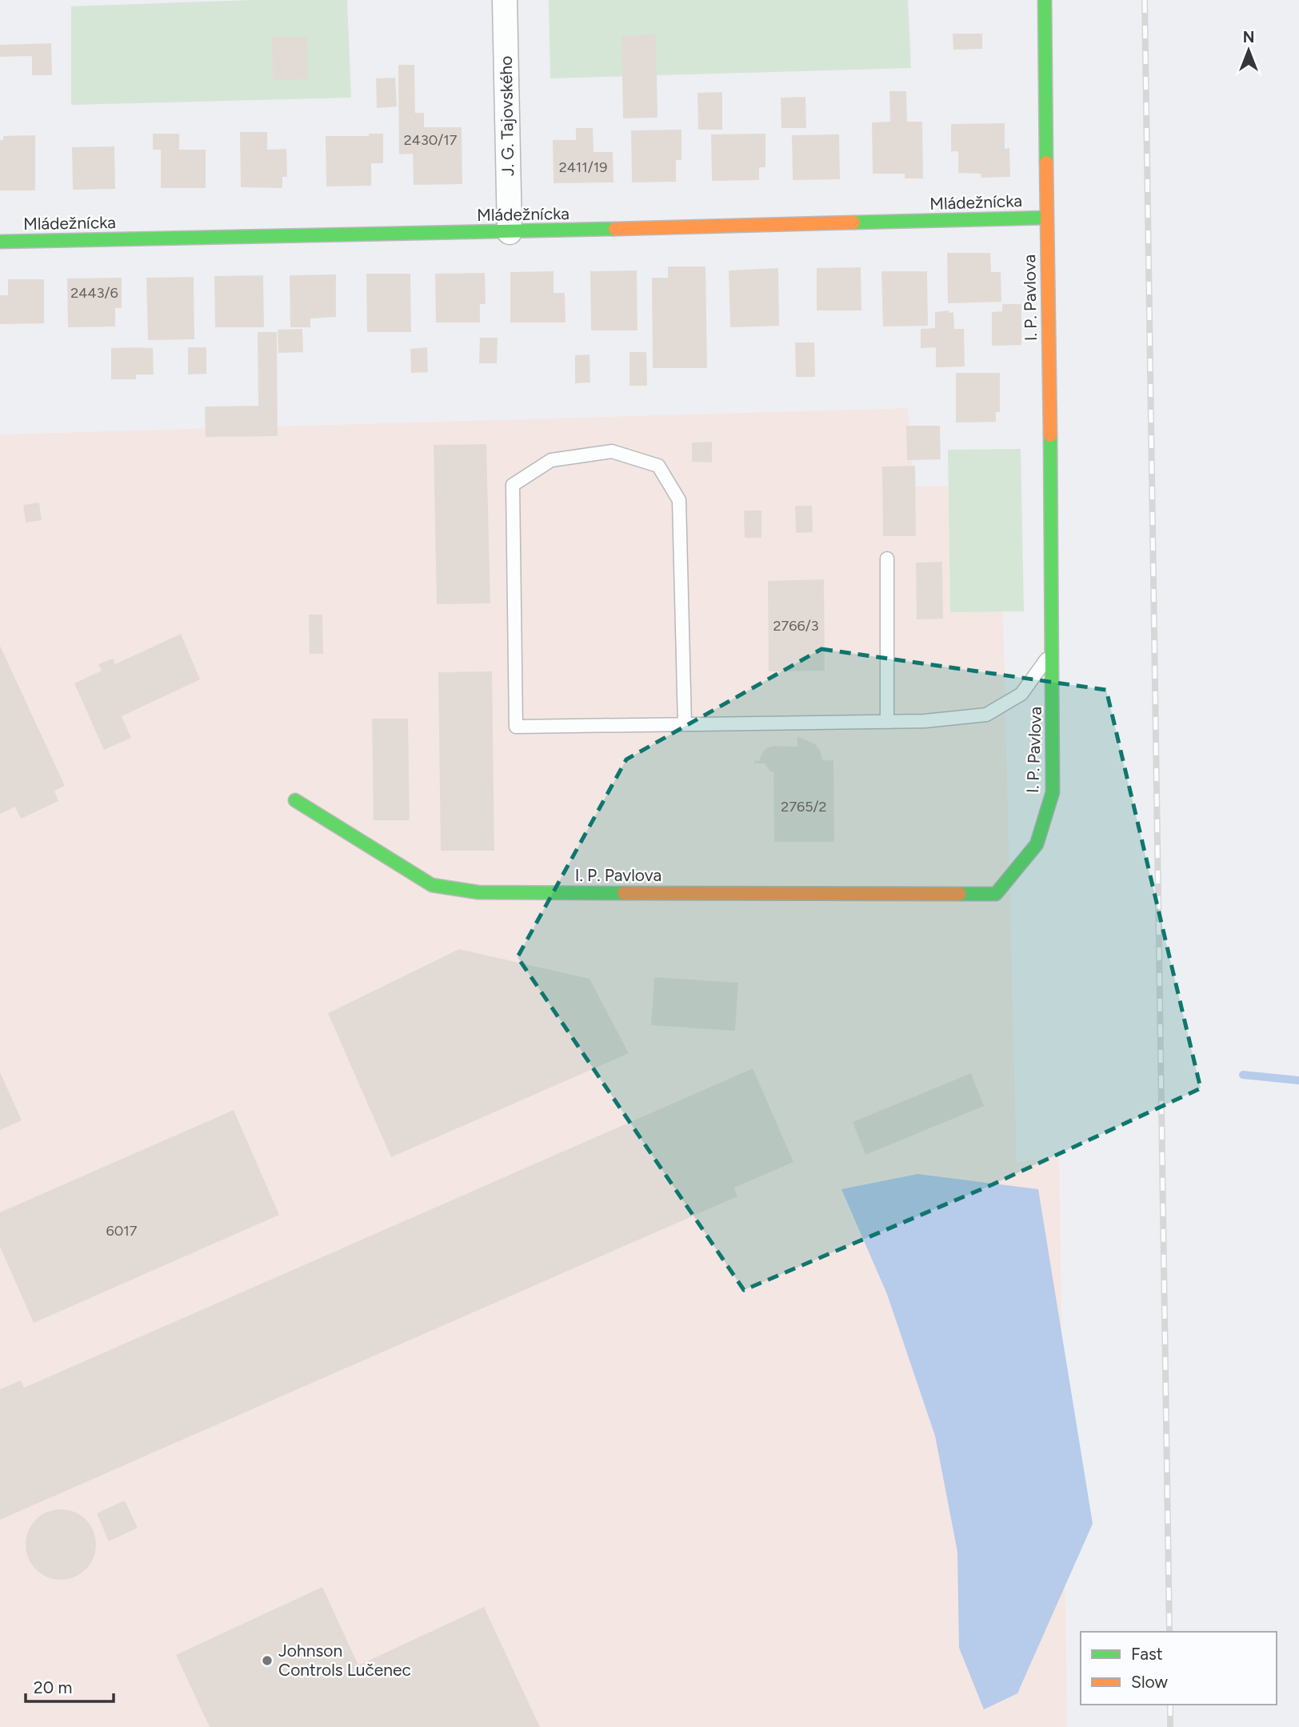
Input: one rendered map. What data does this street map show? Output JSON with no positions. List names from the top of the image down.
{
  "streets": {
    "street": ["J. G. Tajovského", "Mládežnícka", "I. P. Pavlova"]
  },
  "crossings": [
    ["J. G. Tajovského", "Mládežnícka"],
    ["Mládežnícka", "I. P. Pavlova"]
  ],
  "places": ["Johnson Controls Lučenec"],
  "house_numbers": [
    "2430/17",
    "2411/19",
    "2443/6",
    "2766/3",
    "2765/2",
    "6017"
  ],
  "legend": ["Fast", "Slow"],
  "scale_bar": "20 m",
  "north": "top"
}
